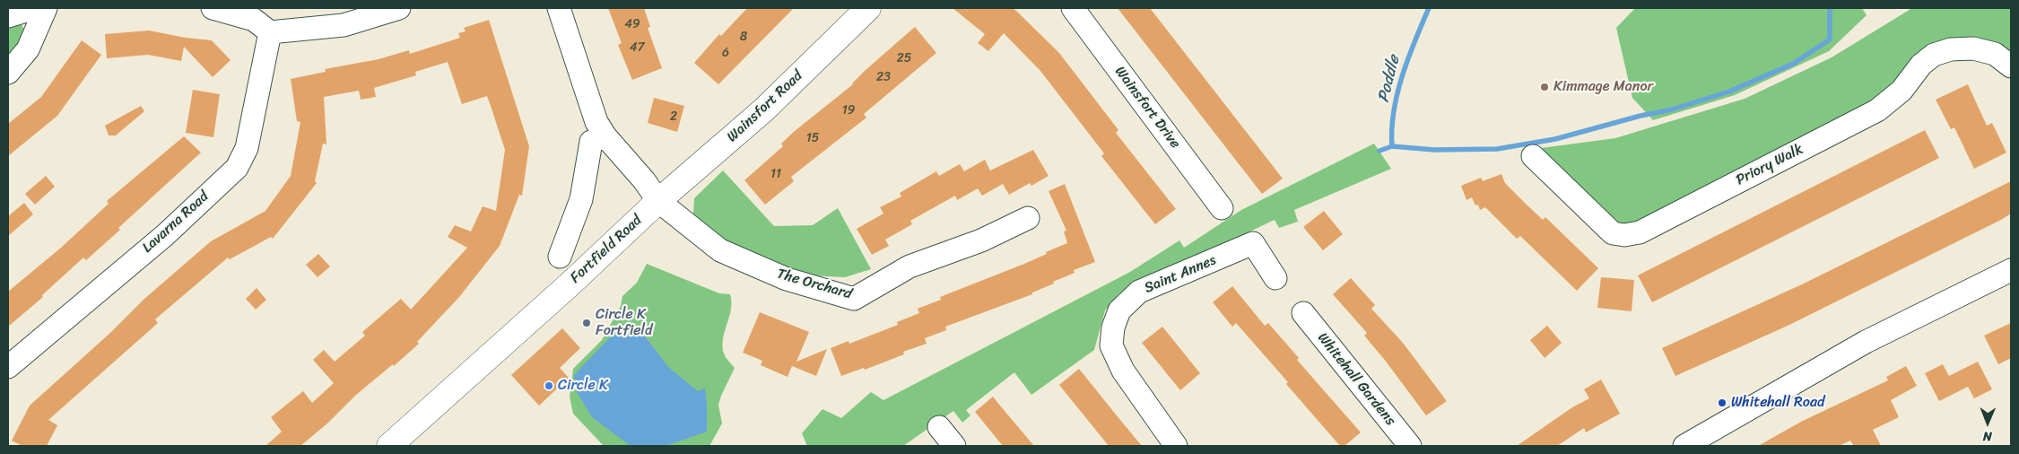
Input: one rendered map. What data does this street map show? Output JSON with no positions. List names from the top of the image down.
{
  "streets": {
    "main road": ["Wainsfort Road", "Fortfield Road"],
    "street": [
      "Wainsfort Drive",
      "Priory Walk",
      "Lavarna Road",
      "Saint Annes",
      "The Orchard",
      "Whitehall Gardens"
    ]
  },
  "crossings": [
    ["Wainsfort Road", "Fortfield Road"],
    ["Wainsfort Road", "The Orchard"],
    ["Fortfield Road", "The Orchard"]
  ],
  "water": ["Poddle"],
  "places": [
    "Kimmage Manor",
    "Circle K Fortfield",
    "Circle K",
    "Whitehall Road"
  ],
  "house_numbers": [
    "49",
    "8",
    "47",
    "6",
    "25",
    "23",
    "19",
    "2",
    "15",
    "11"
  ],
  "north": "bottom"
}
